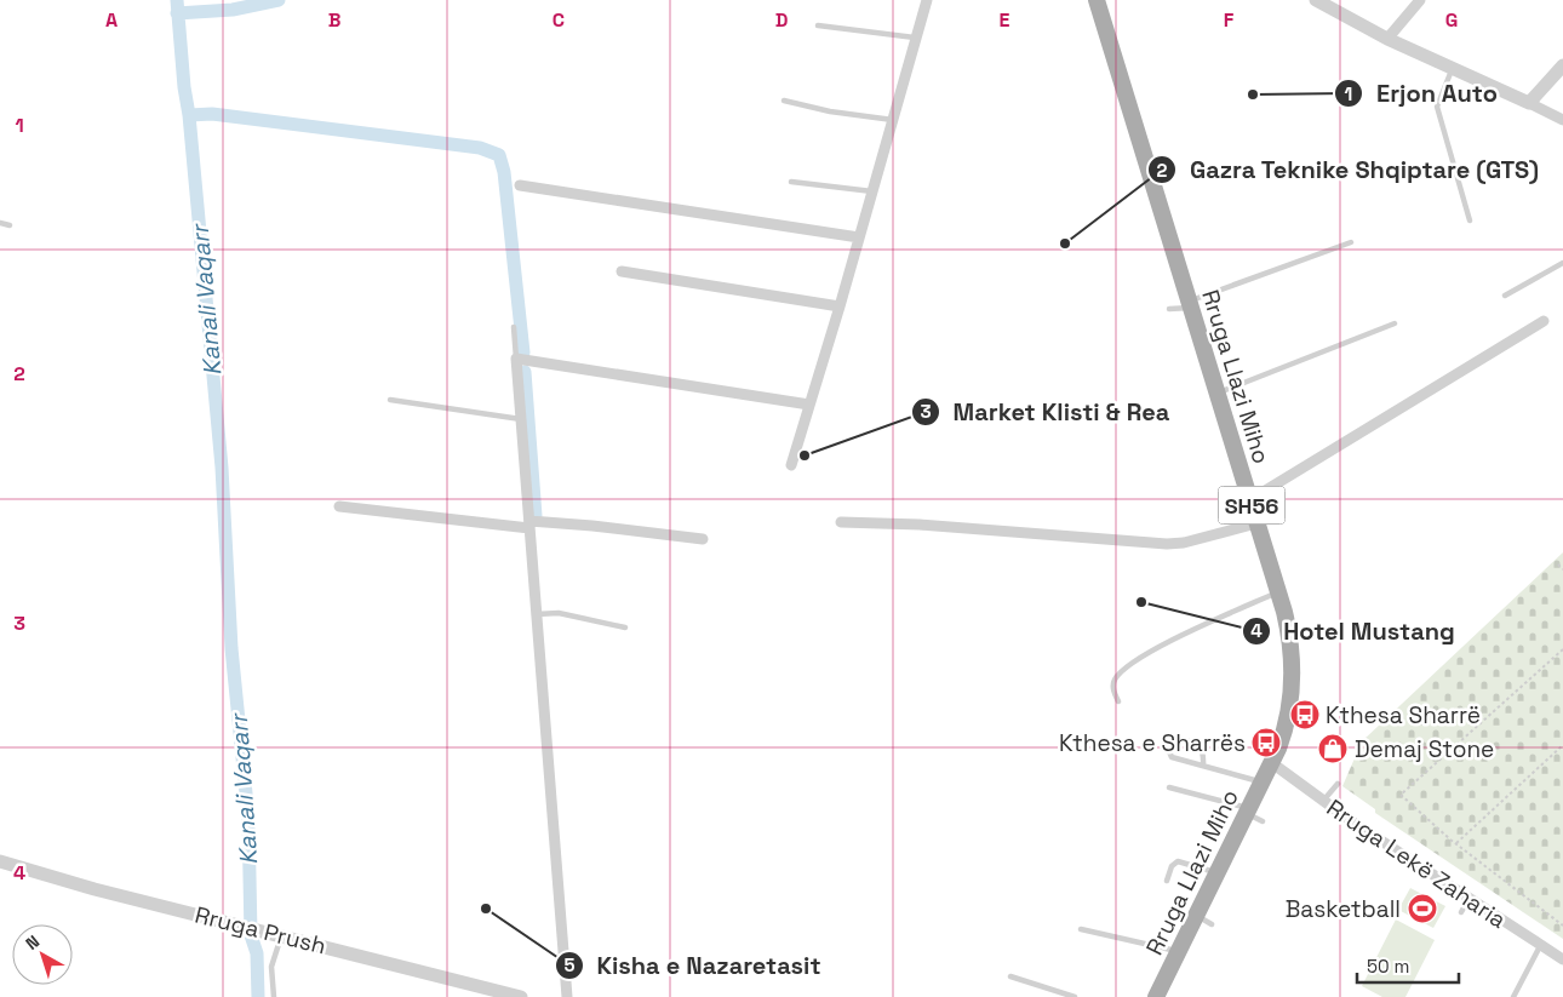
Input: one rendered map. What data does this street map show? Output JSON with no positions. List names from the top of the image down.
{
  "streets": {
    "main road": ["Rruga Llazi Miho", "SH56"],
    "street": ["Rruga Lekë Zaharia", "Rruga Prush"]
  },
  "crossings": [
    ["Rruga Llazi Miho", "Rruga Lekë Zaharia"]
  ],
  "water": ["Kanali Vaqarr"],
  "places": {
    "other": [
      "Erjon Auto",
      "Gazra Teknike Shqiptare (GTS)",
      "Market Klisti & Rea",
      "Hotel Mustang",
      "Kisha e Nazaretasit"
    ],
    "bus stop": ["Kthesa Sharrë", "Kthesa e Sharrës"],
    "shop": ["Demaj Stone"],
    "sports": ["Basketball"]
  },
  "scale_bar": "50 m",
  "north": "top left",
  "grid": {
    "columns": [
      "A",
      "B",
      "C",
      "D",
      "E",
      "F",
      "G"
    ],
    "rows": [
      "1",
      "2",
      "3",
      "4"
    ]
  }
}
